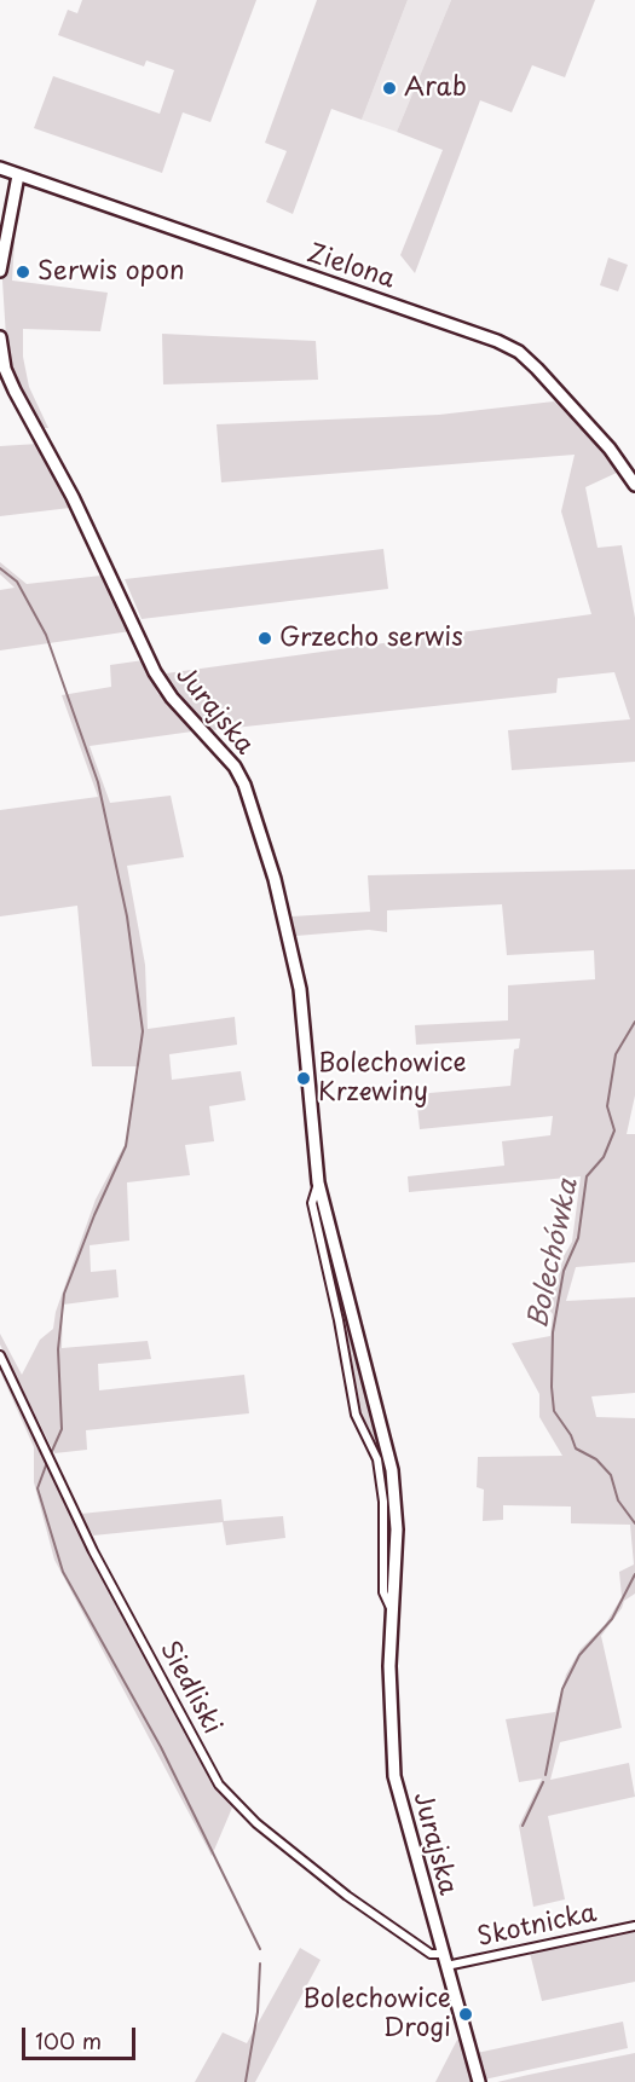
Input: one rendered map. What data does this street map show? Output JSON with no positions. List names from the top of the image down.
{
  "streets": {
    "street": [
      "Zielona",
      "Jurajska",
      "Siedliski",
      "Skotnicka"
    ]
  },
  "crossings": [
    ["Jurajska", "Siedliski"],
    ["Jurajska", "Skotnicka"]
  ],
  "water": ["Bolechówka"],
  "places": [
    "Arab",
    "Serwis opon",
    "Grzecho serwis",
    "Bolechowice Krzewiny",
    "Bolechowice Drogi"
  ],
  "scale_bar": "100 m"
}
